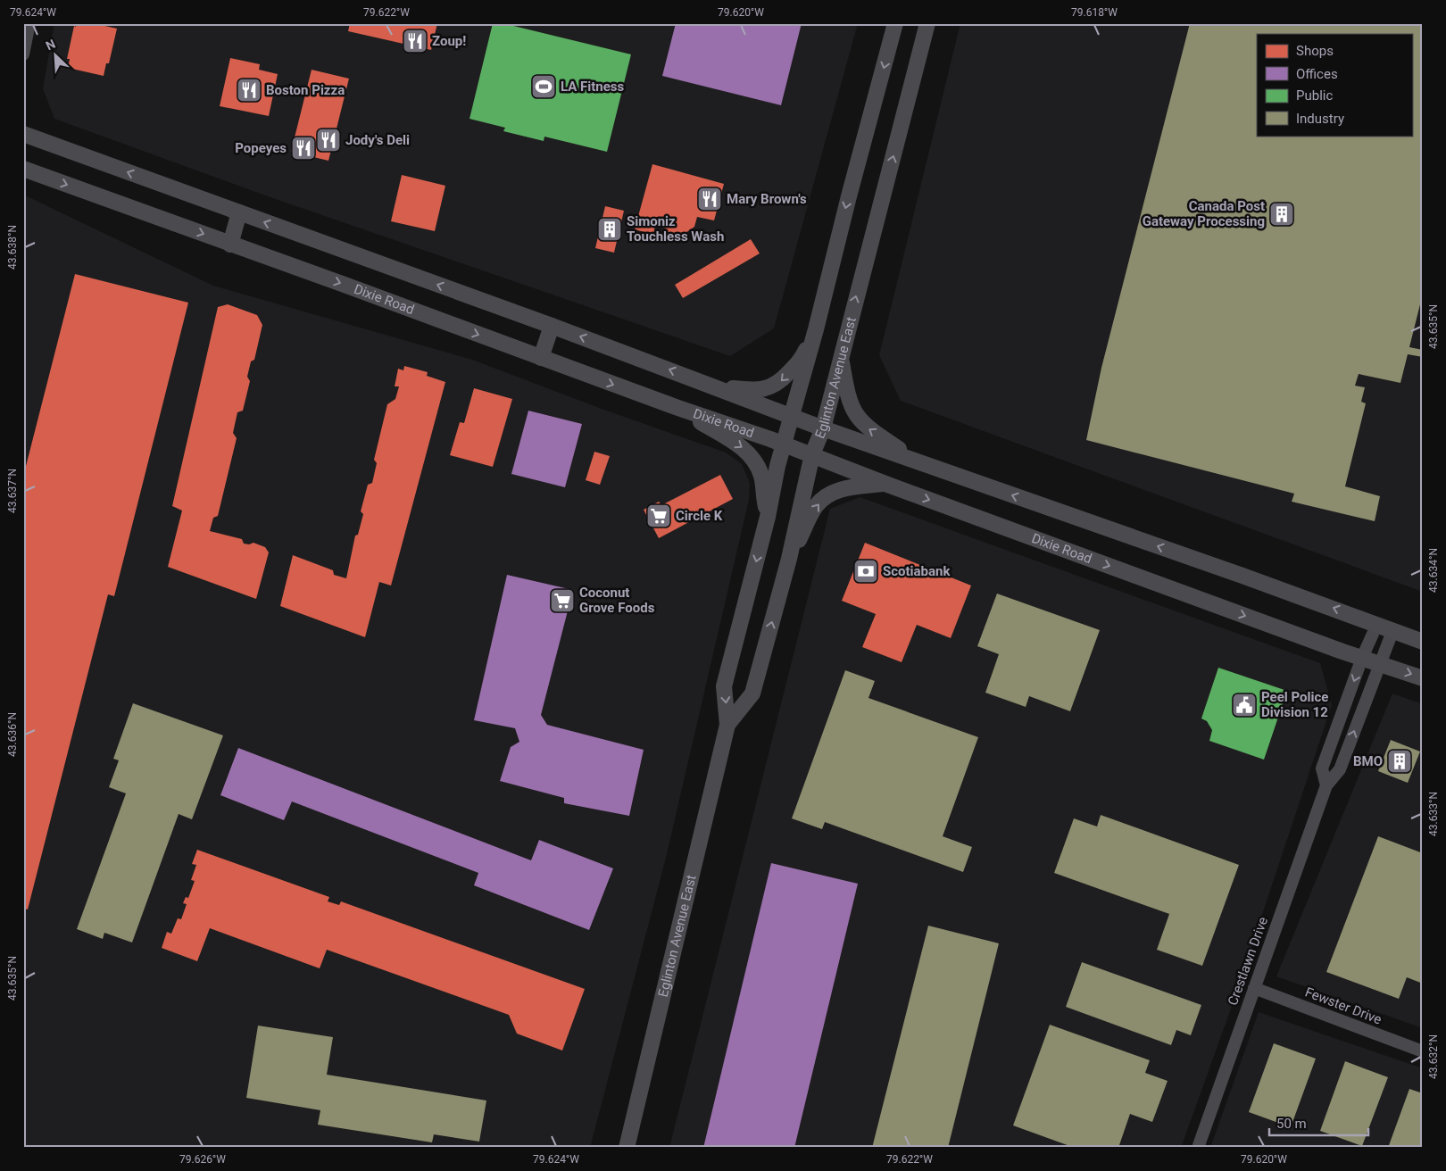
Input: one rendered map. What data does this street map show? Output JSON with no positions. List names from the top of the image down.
{
  "streets": {
    "main road": ["Dixie Road", "Eglinton Avenue East"],
    "street": ["Crestlawn Drive", "Fewster Drive"]
  },
  "crossings": [
    ["Dixie Road", "Eglinton Avenue East"],
    ["Dixie Road", "Crestlawn Drive"],
    ["Crestlawn Drive", "Fewster Drive"]
  ],
  "places": {
    "restaurant": [
      "Zoup!",
      "Boston Pizza",
      "Jody's Deli",
      "Popeyes",
      "Mary Brown's"
    ],
    "sports": ["LA Fitness"],
    "building": ["Canada Post Gateway Processing", "Simoniz Touchless Wash", "BMO"],
    "supermarket": ["Circle K", "Coconut Grove Foods"],
    "bank": ["Scotiabank"],
    "public building": ["Peel Police Division 12"]
  },
  "legend": [
    "Shops",
    "Offices",
    "Public",
    "Industry"
  ],
  "scale_bar": "50 m",
  "north": "top left",
  "coordinates": [
    "79.624°W",
    "79.622°W",
    "79.620°W",
    "79.618°W",
    "43.638°N",
    "43.635°N",
    "43.637°N",
    "43.634°N",
    "43.636°N",
    "43.633°N",
    "43.632°N",
    "79.626°W"
  ]
}
